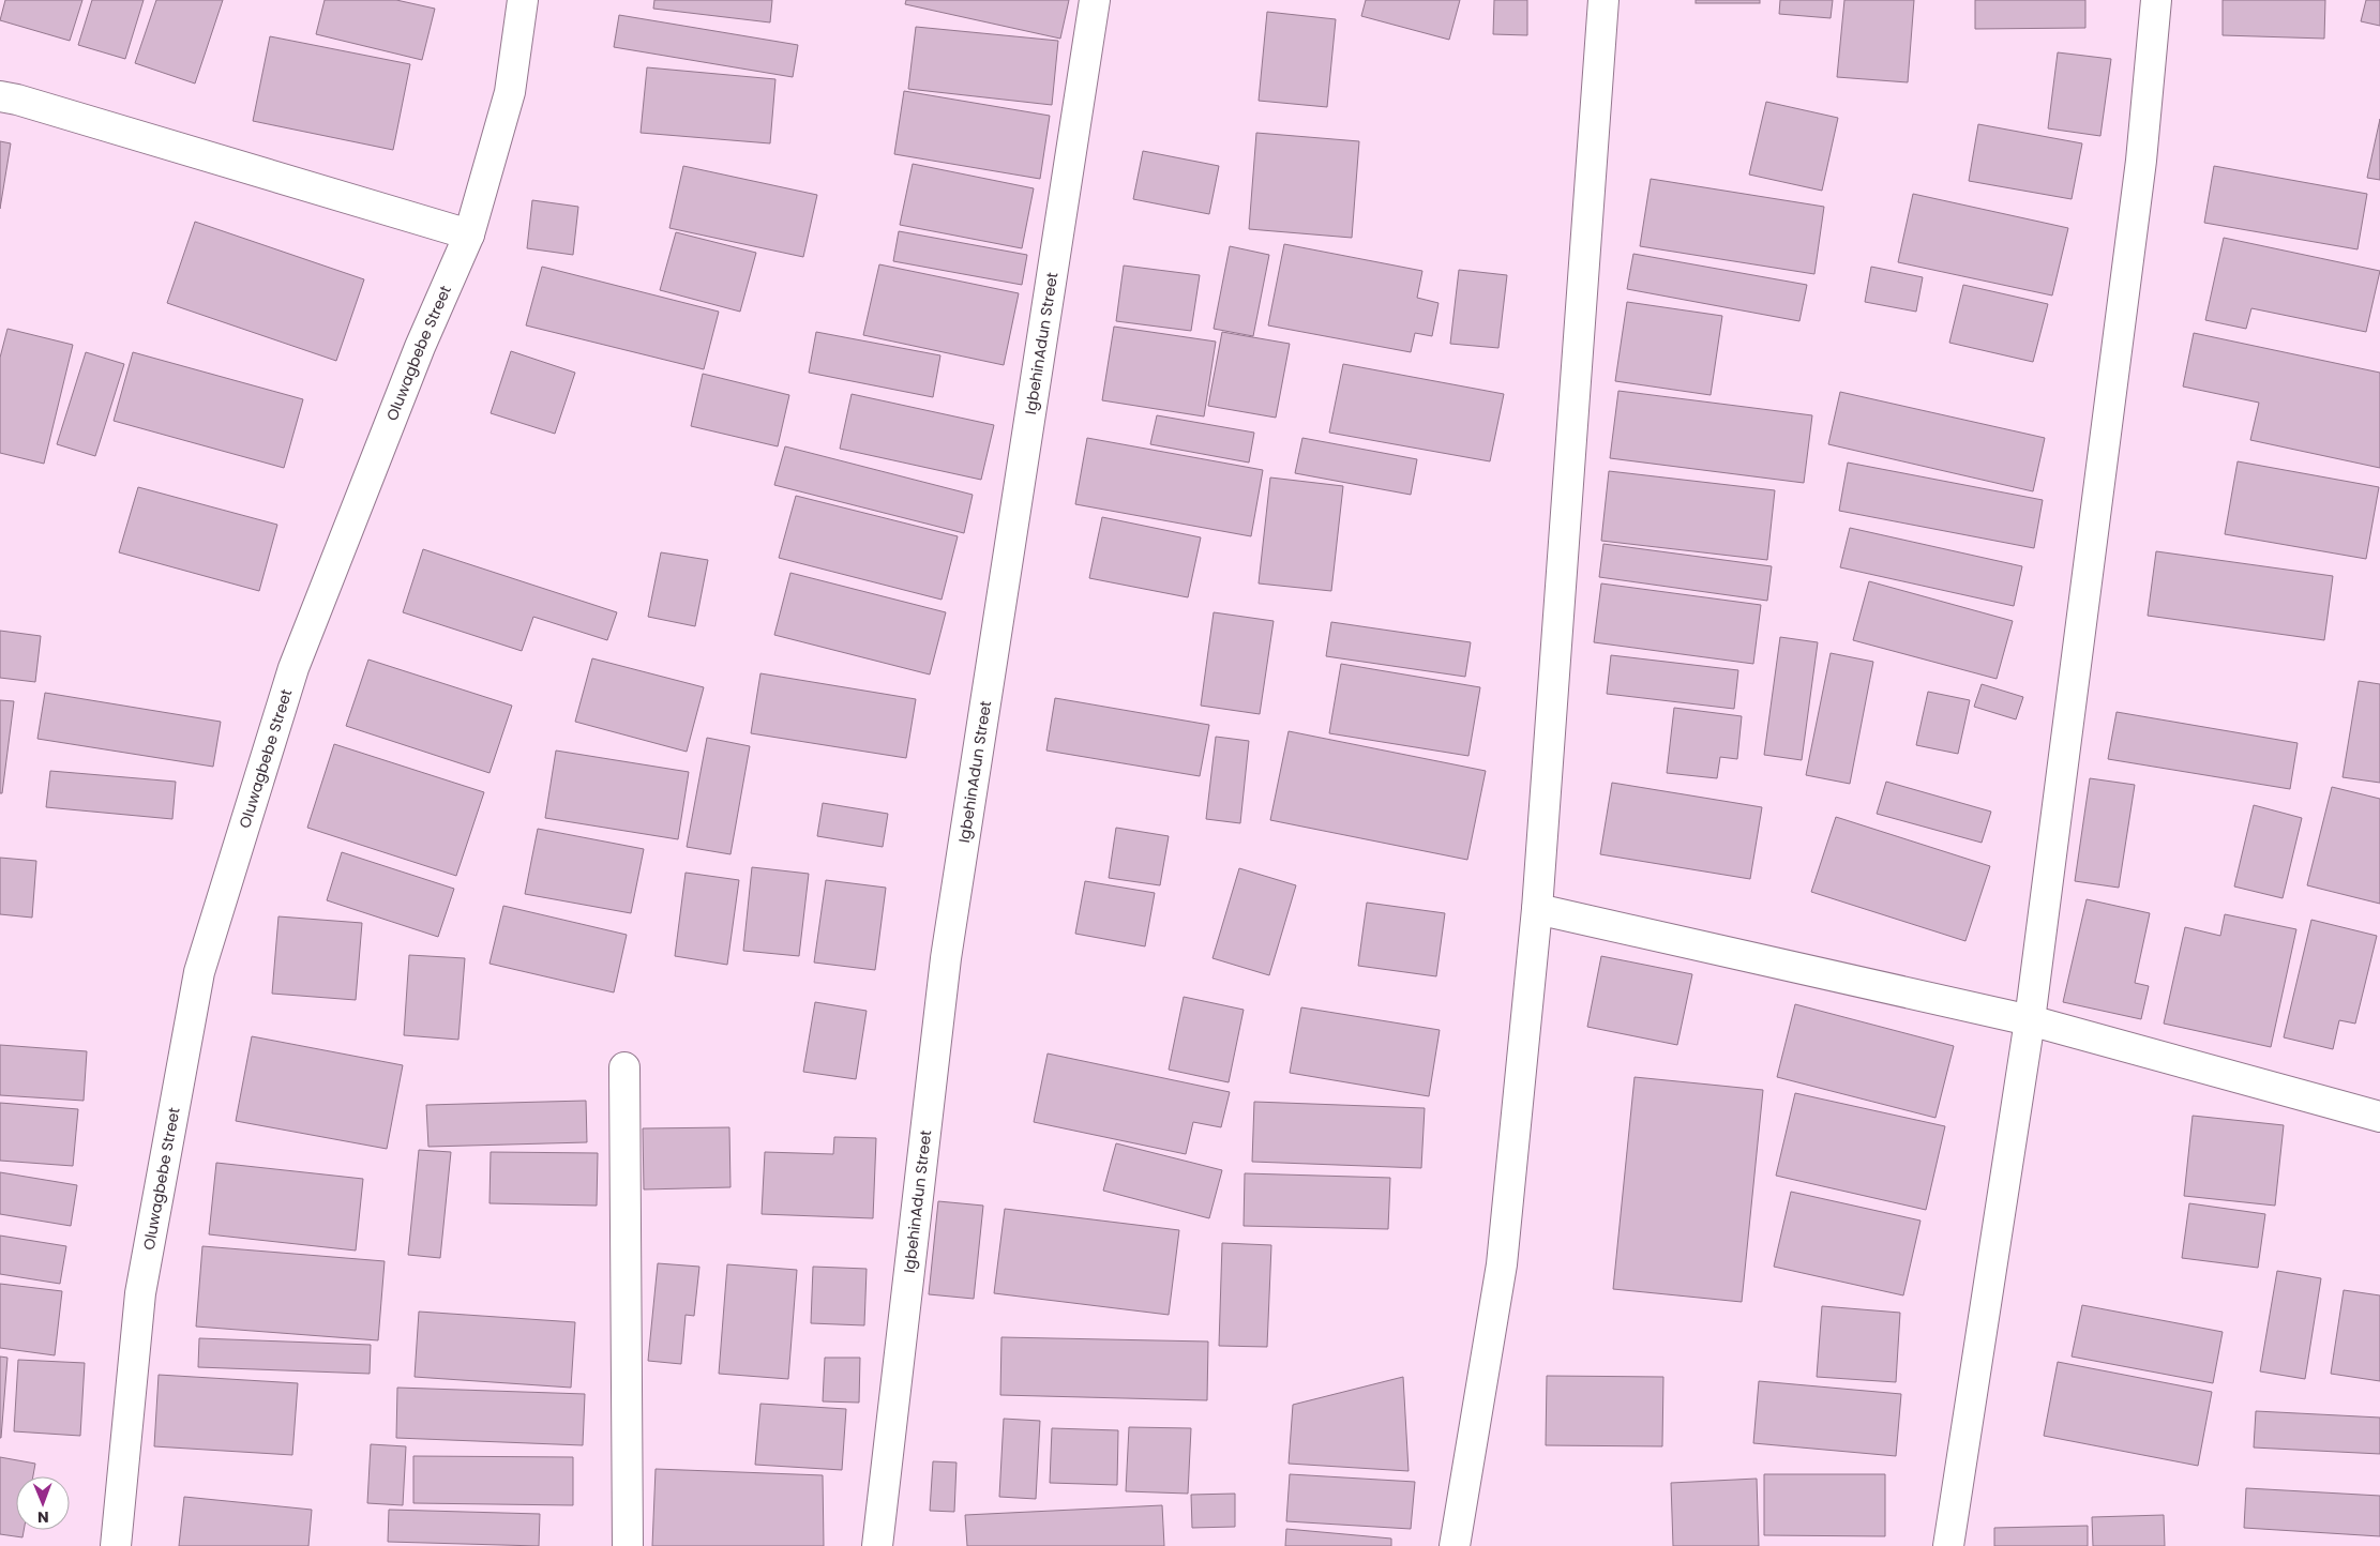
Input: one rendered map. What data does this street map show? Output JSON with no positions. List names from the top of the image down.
{
  "streets": {
    "street": ["IgbehinAdun Street", "Oluwagbebe Street"]
  },
  "north": "bottom"
}
